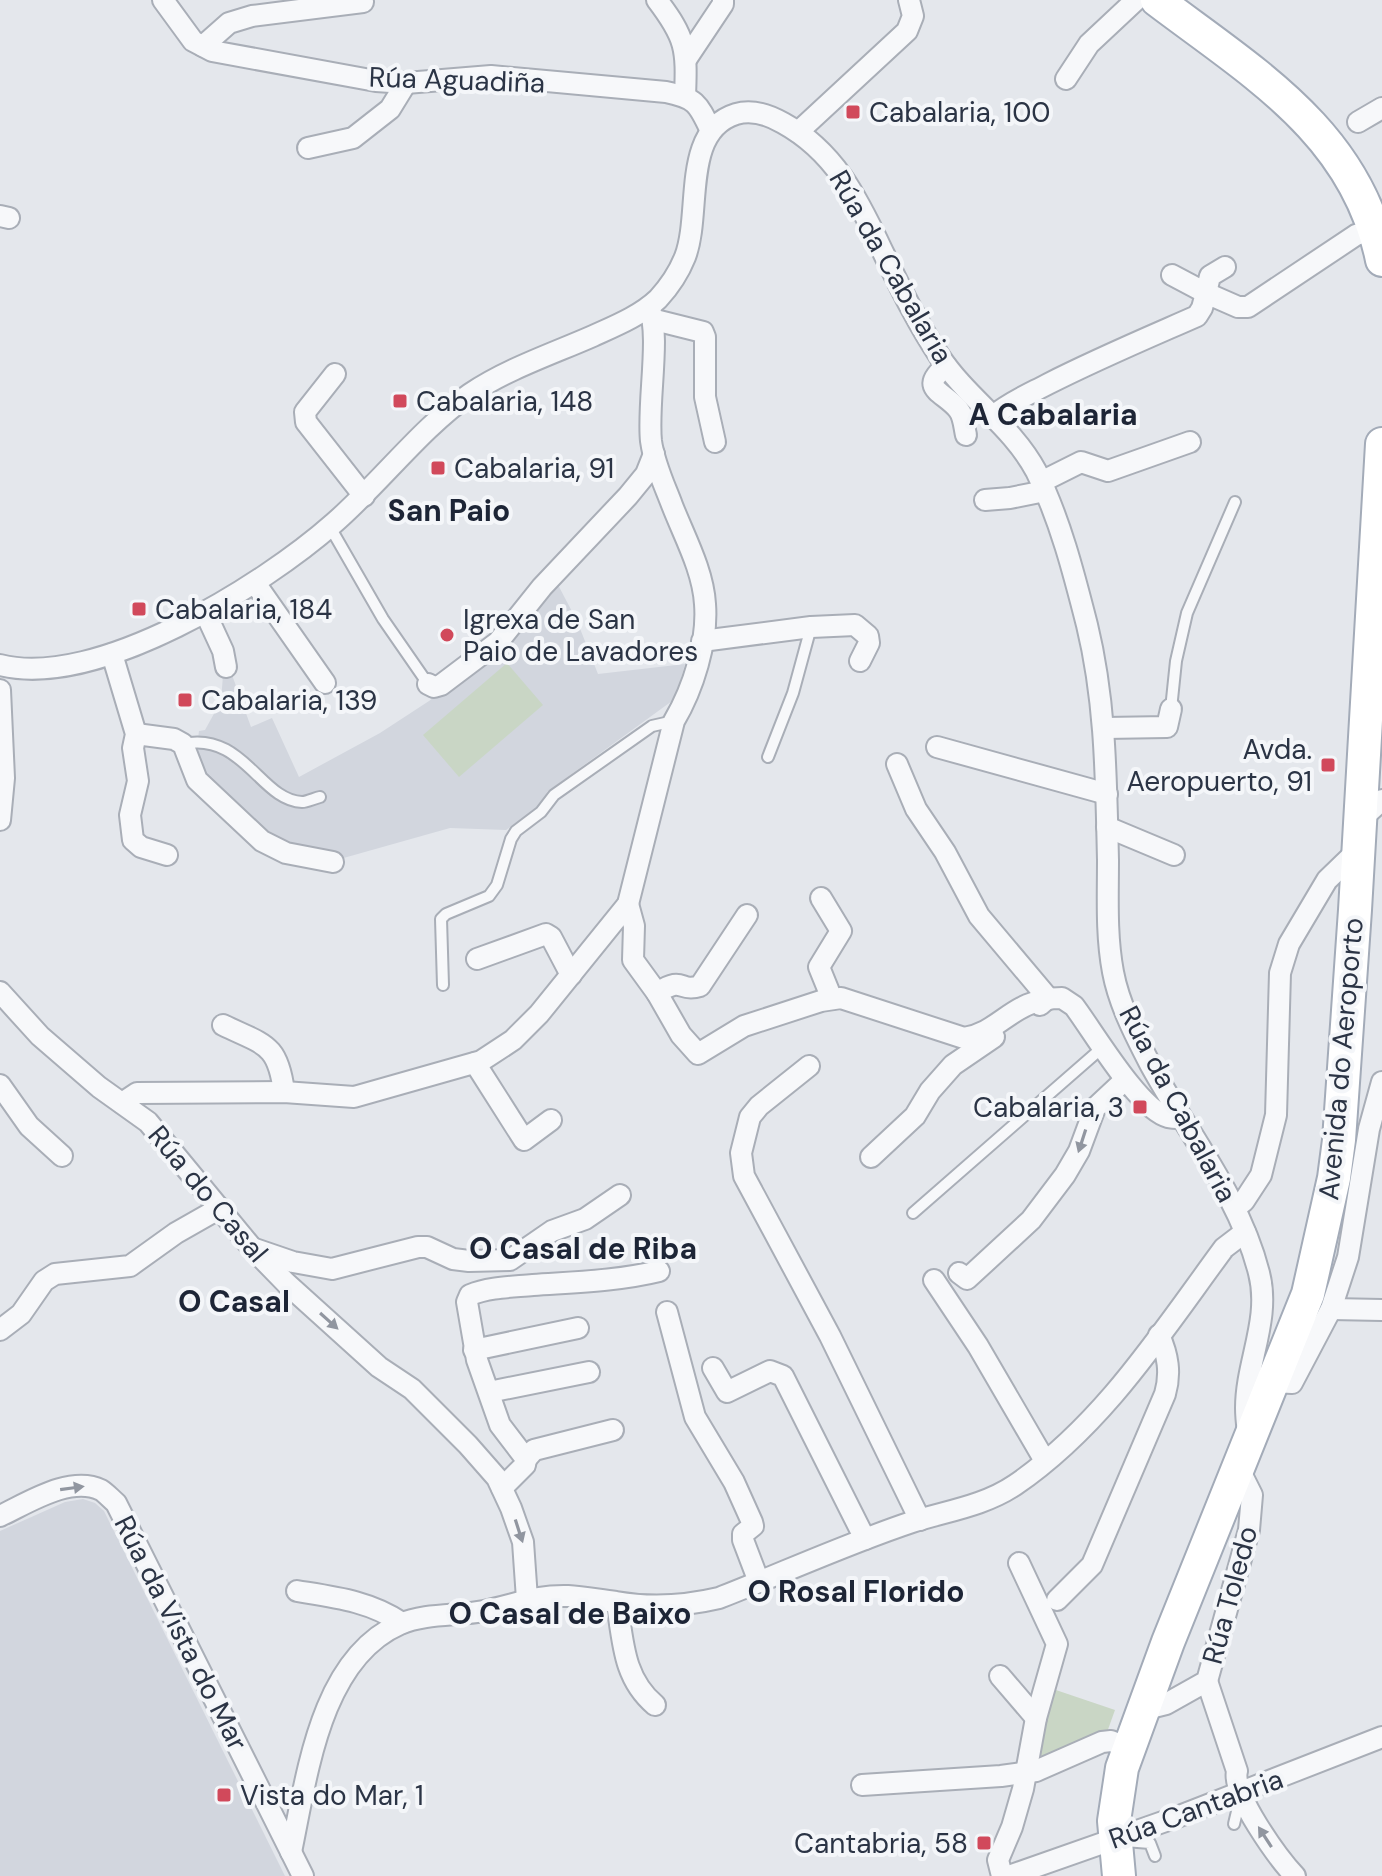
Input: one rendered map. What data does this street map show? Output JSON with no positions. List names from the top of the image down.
{
  "streets": {
    "main road": ["Avenida do Aeroporto"],
    "street": [
      "Rúa Aguadiña",
      "Rúa da Cabalaria",
      "Rúa do Casal",
      "Rúa Toledo",
      "Rúa da Vista do Mar",
      "Rúa Cantabria"
    ]
  },
  "crossings": [
    ["Rúa da Cabalaria", "Avenida do Aeroporto"],
    ["Rúa da Cabalaria", "Rúa Toledo"],
    ["Avenida do Aeroporto", "Rúa Toledo"],
    ["Avenida do Aeroporto", "Rúa Cantabria"],
    ["Rúa Toledo", "Rúa Cantabria"]
  ],
  "one_way": ["Rúa do Casal", "Rúa da Vista do Mar"],
  "districts": [
    "A Cabalaria",
    "San Paio",
    "O Casal de Riba",
    "O Casal",
    "O Rosal Florido",
    "O Casal de Baixo"
  ],
  "places": {
    "transit": [
      "Cabalaria, 100",
      "Cabalaria, 148",
      "Cabalaria, 91",
      "Cabalaria, 184",
      "Cabalaria, 139",
      "Avda. Aeropuerto, 91",
      "Cabalaria, 3",
      "Vista do Mar, 1",
      "Cantabria, 58"
    ],
    "other": ["Igrexa de San Paio de Lavadores"]
  }
}
